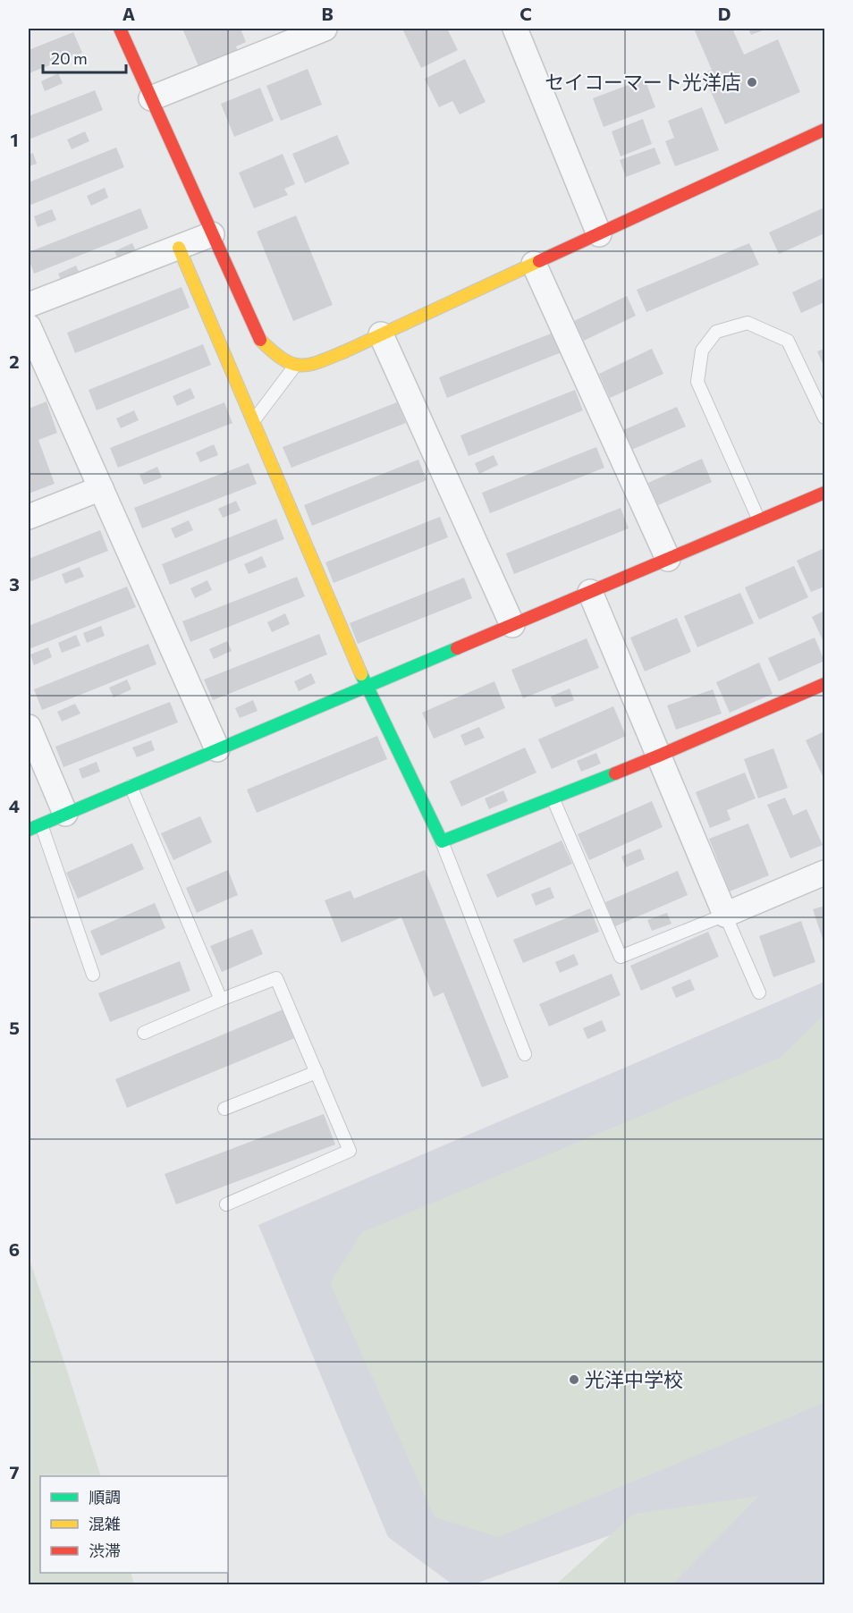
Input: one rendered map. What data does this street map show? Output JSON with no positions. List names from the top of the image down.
{
  "places": ["セイコーマート光洋店", "光洋中学校"],
  "legend": ["順調", "混雑", "渋滞"],
  "scale_bar": "20 m",
  "grid": {
    "columns": [
      "A",
      "B",
      "C",
      "D"
    ],
    "rows": [
      "1",
      "2",
      "3",
      "4",
      "5",
      "6",
      "7"
    ]
  }
}
